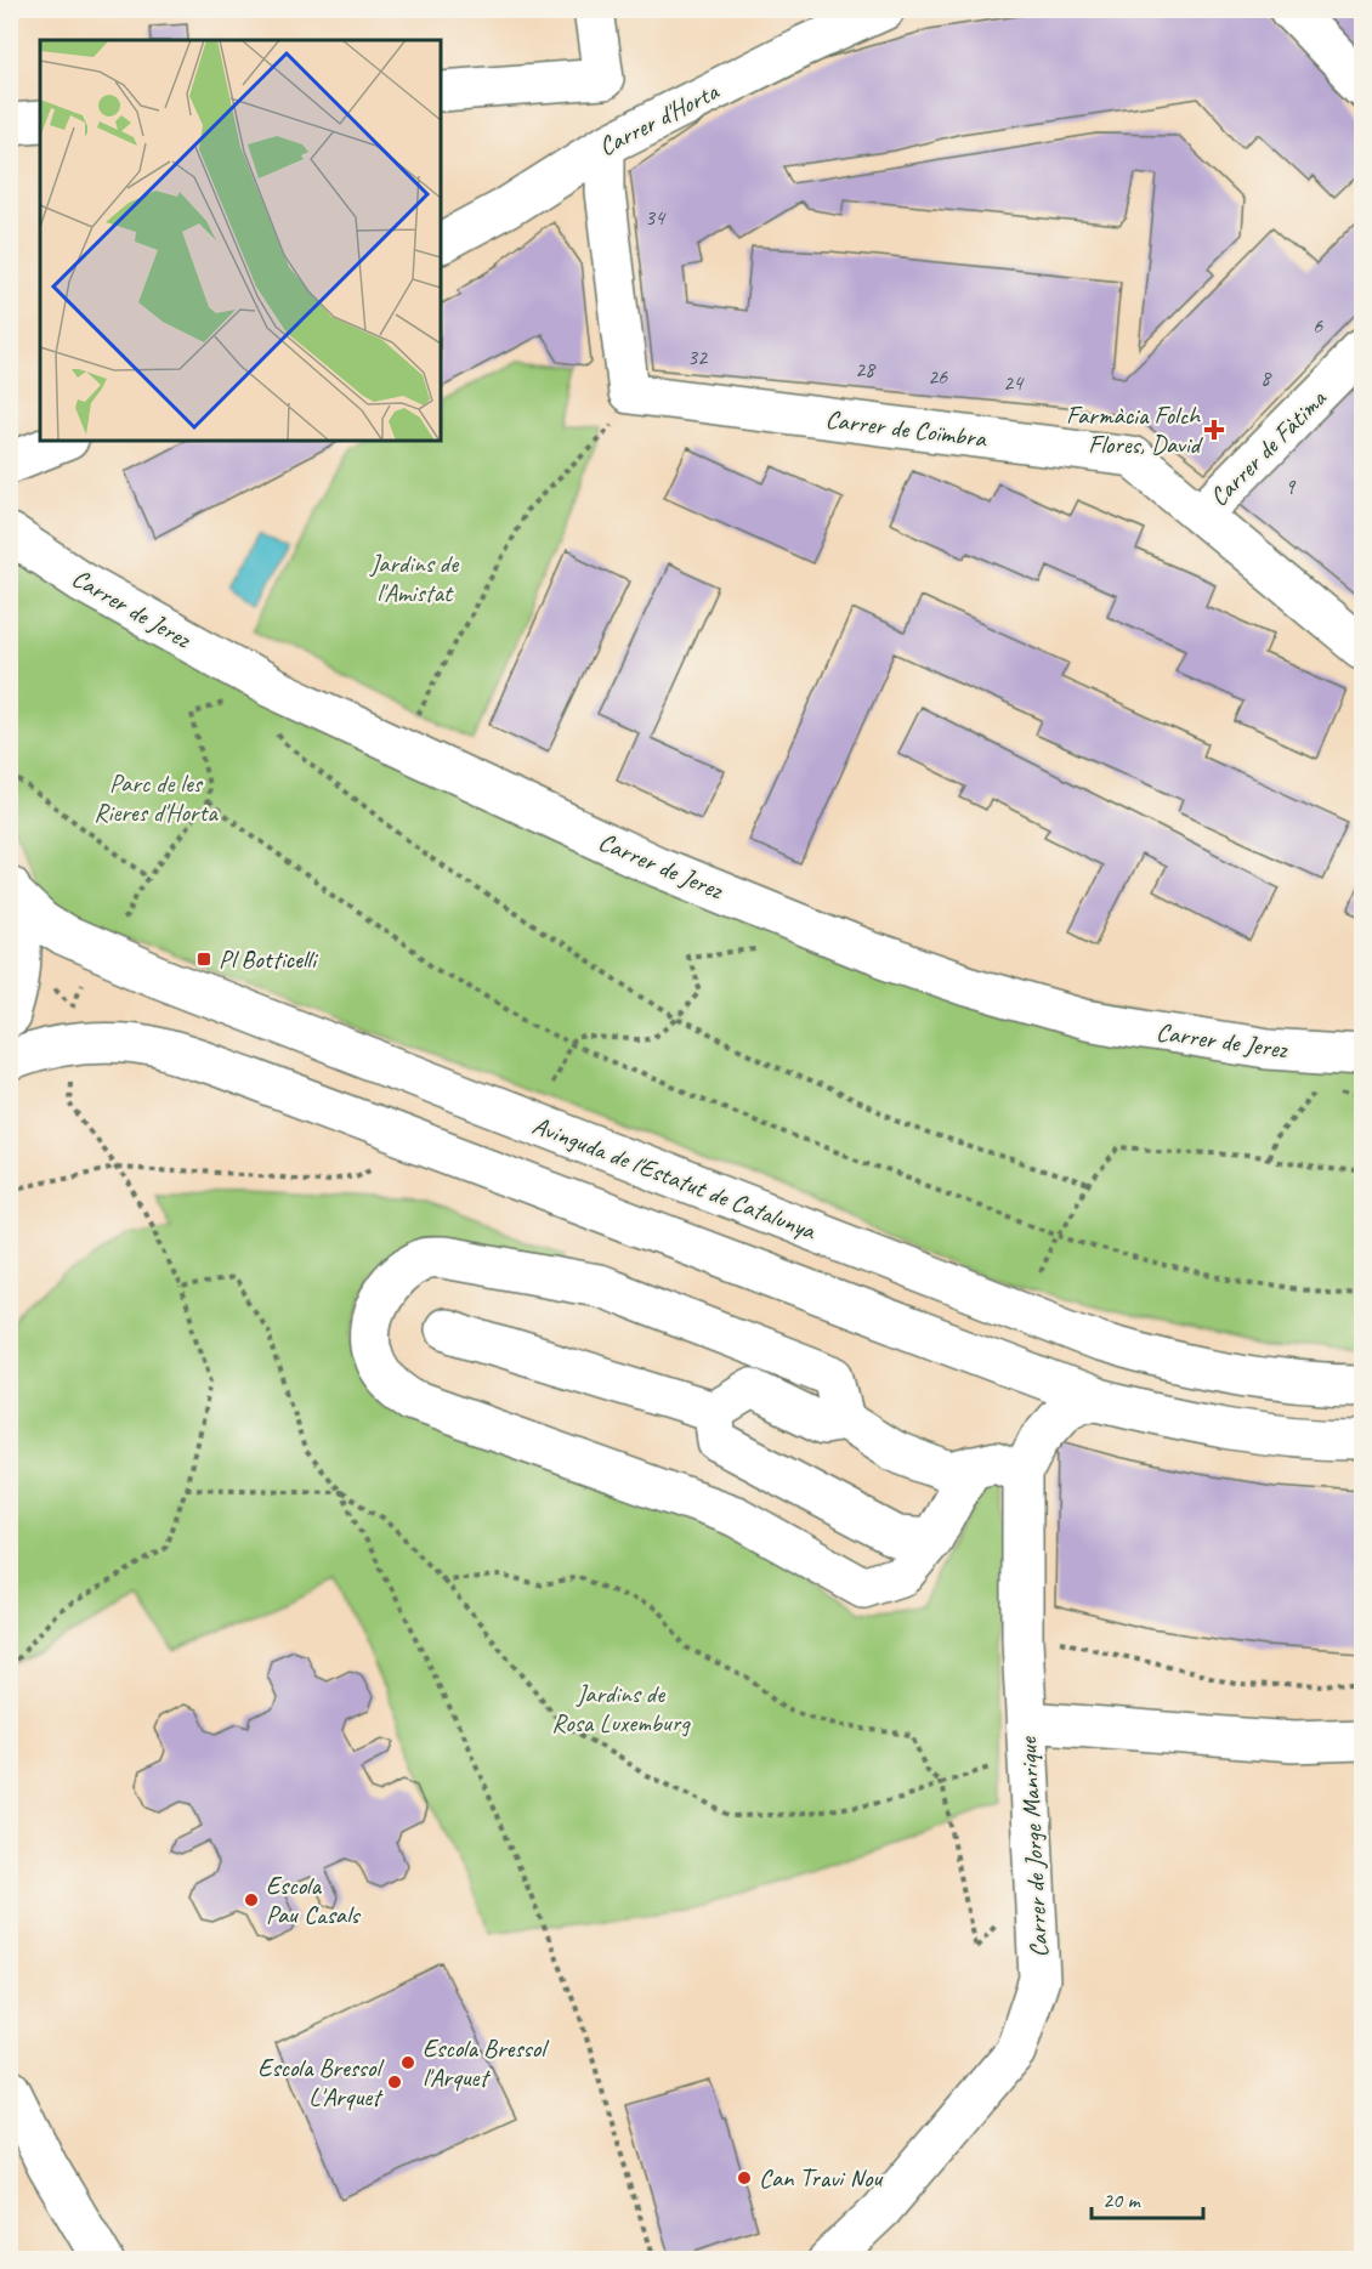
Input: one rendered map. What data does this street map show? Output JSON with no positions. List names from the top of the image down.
{
  "streets": {
    "street": [
      "Carrer d'Horta",
      "Carrer de Coïmbra",
      "Carrer de Fàtima",
      "Carrer de Jerez",
      "Avinguda de l'Estatut de Catalunya",
      "Carrer de Jorge Manrique"
    ]
  },
  "crossings": [
    ["Carrer d'Horta", "Carrer de Coïmbra"],
    ["Carrer de Coïmbra", "Carrer de Fàtima"]
  ],
  "parks": ["Jardins de l'Amistat", "Parc de les Rieres d'Horta", "Jardins de Rosa Luxemburg"],
  "places": {
    "health": ["Farmàcia Folch Flores, David"],
    "transit": ["Pl Botticelli"],
    "other": [
      "Escola Pau Casals",
      "Escola Bressol l'Arquet",
      "Escola Bressol L'Arquet",
      "Can Travi Nou"
    ]
  },
  "house_numbers": [
    "34",
    "6",
    "32",
    "28",
    "26",
    "8",
    "24",
    "9"
  ],
  "scale_bar": "20 m"
}
